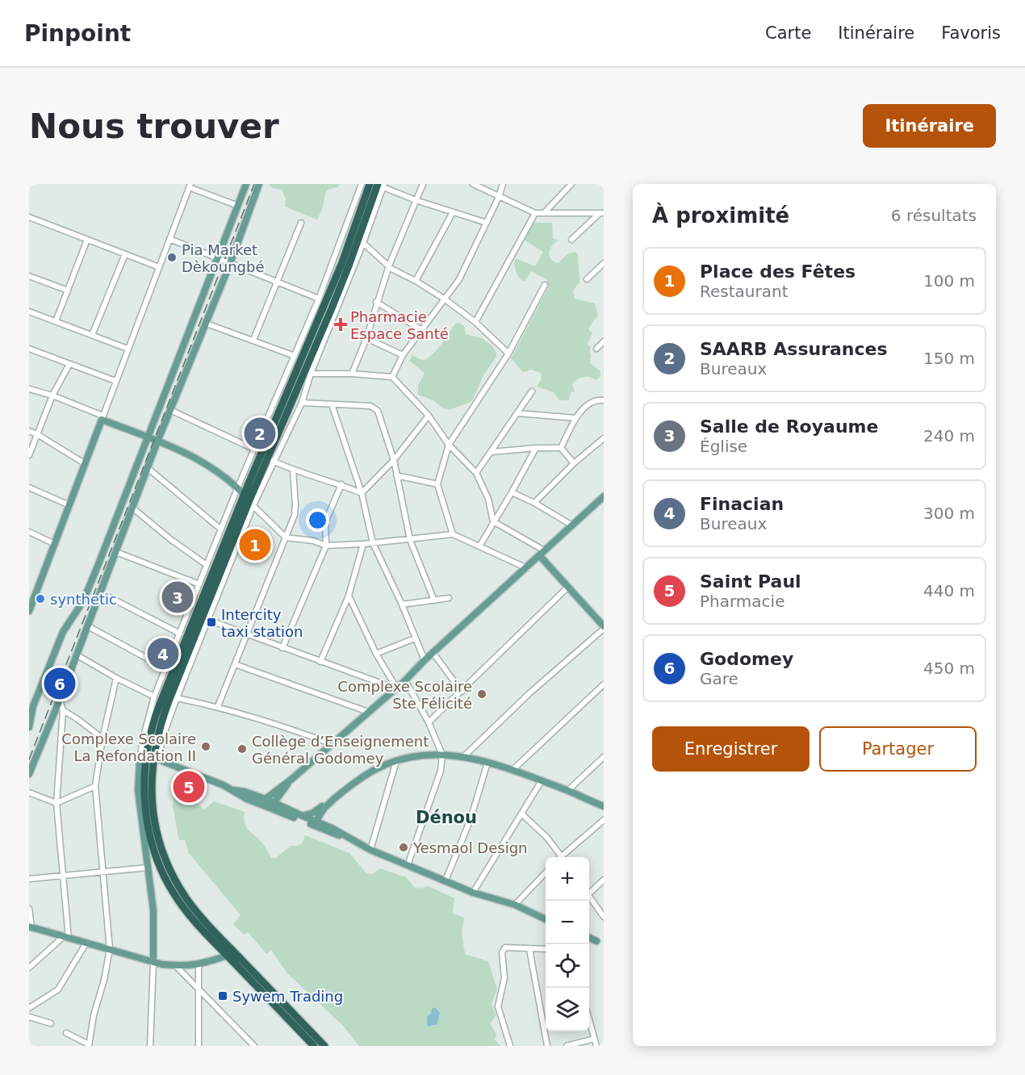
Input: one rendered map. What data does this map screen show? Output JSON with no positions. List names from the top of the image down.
{
  "districts": ["Dénou"],
  "places": {
    "other": [
      "Pia Market Dèkoungbé",
      "synthetic",
      "Complexe Scolaire Ste Félicité",
      "Complexe Scolaire La Refondation II",
      "Collège d’Enseignement Général Godomey",
      "Yesmaol Design"
    ],
    "health": ["Pharmacie Espace Santé"],
    "transit": ["Intercity taxi station", "Sywem Trading"]
  },
  "page": {
    "header": "Pinpoint",
    "nav": ["Carte", "Itinéraire", "Favoris"],
    "buttons": [
      "Itinéraire",
      ["Enregistrer", "Partager"]
    ],
    "title": "Nous trouver",
    "heading": ["À proximité", "6 résultats"],
    "list": [
      {
        "mark": "1",
        "name": "Place des Fêtes",
        "note": "Restaurant",
        "value": "100 m"
      },
      {
        "mark": "2",
        "name": "SAARB Assurances",
        "note": "Bureaux",
        "value": "150 m"
      },
      {
        "mark": "3",
        "name": "Salle de Royaume",
        "note": "Église",
        "value": "240 m"
      },
      {
        "mark": "4",
        "name": "Finacian",
        "note": "Bureaux",
        "value": "300 m"
      },
      {
        "mark": "5",
        "name": "Saint Paul",
        "note": "Pharmacie",
        "value": "440 m"
      },
      {
        "mark": "6",
        "name": "Godomey",
        "note": "Gare",
        "value": "450 m"
      }
    ],
    "pins": [
      "2",
      "1",
      "3",
      "4",
      "6",
      "5"
    ],
    "map_buttons": ["+", "−"]
  }
}
